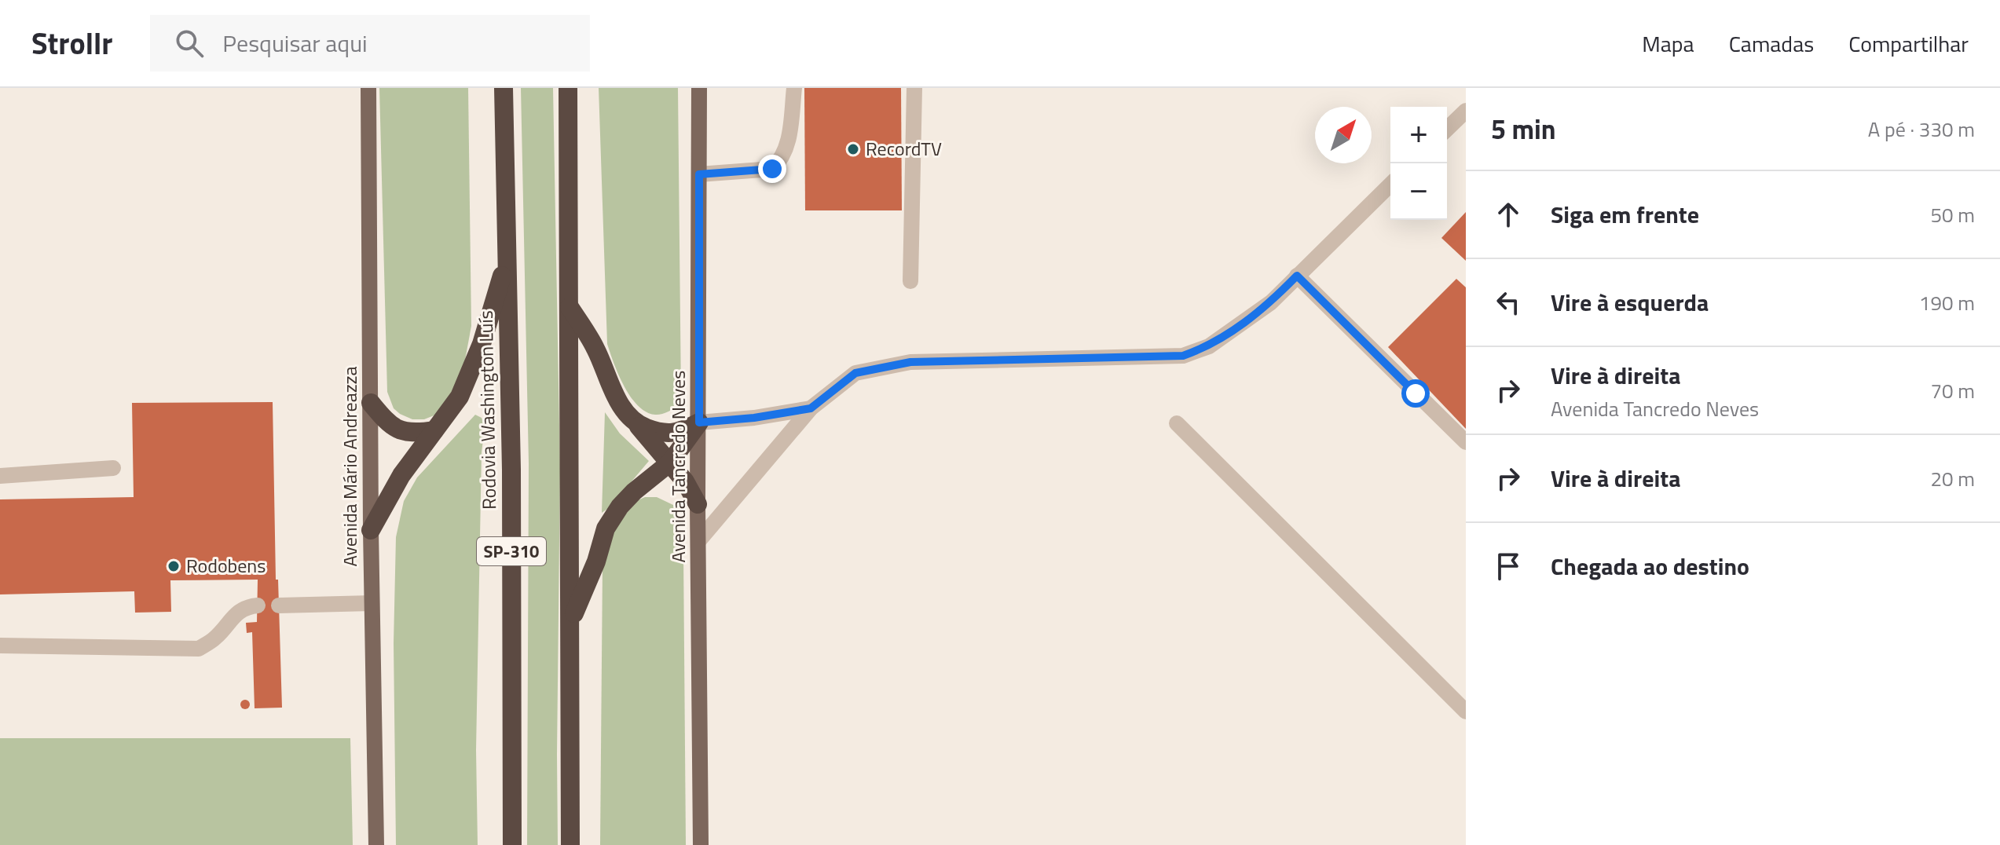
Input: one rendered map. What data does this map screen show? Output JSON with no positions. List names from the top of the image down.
{
  "streets": {
    "highway": ["Rodovia Washington Luís", "SP-310"],
    "main road": ["Avenida Mário Andreazza", "Avenida Tancredo Neves"]
  },
  "places": ["RecordTV", "Rodobens"],
  "north": "top right",
  "page": {
    "header": "Strollr",
    "search": "Pesquisar aqui",
    "nav": ["Mapa", "Camadas", "Compartilhar"],
    "heading": ["5 min", "A pé · 330 m"],
    "map_buttons": ["+", "−"],
    "list": [
      ["Siga em frente", "50 m"],
      ["Vire à esquerda", "190 m"],
      ["Vire à direita", "Avenida Tancredo Neves", "70 m"],
      ["Vire à direita", "20 m"],
      "Chegada ao destino"
    ]
  }
}
